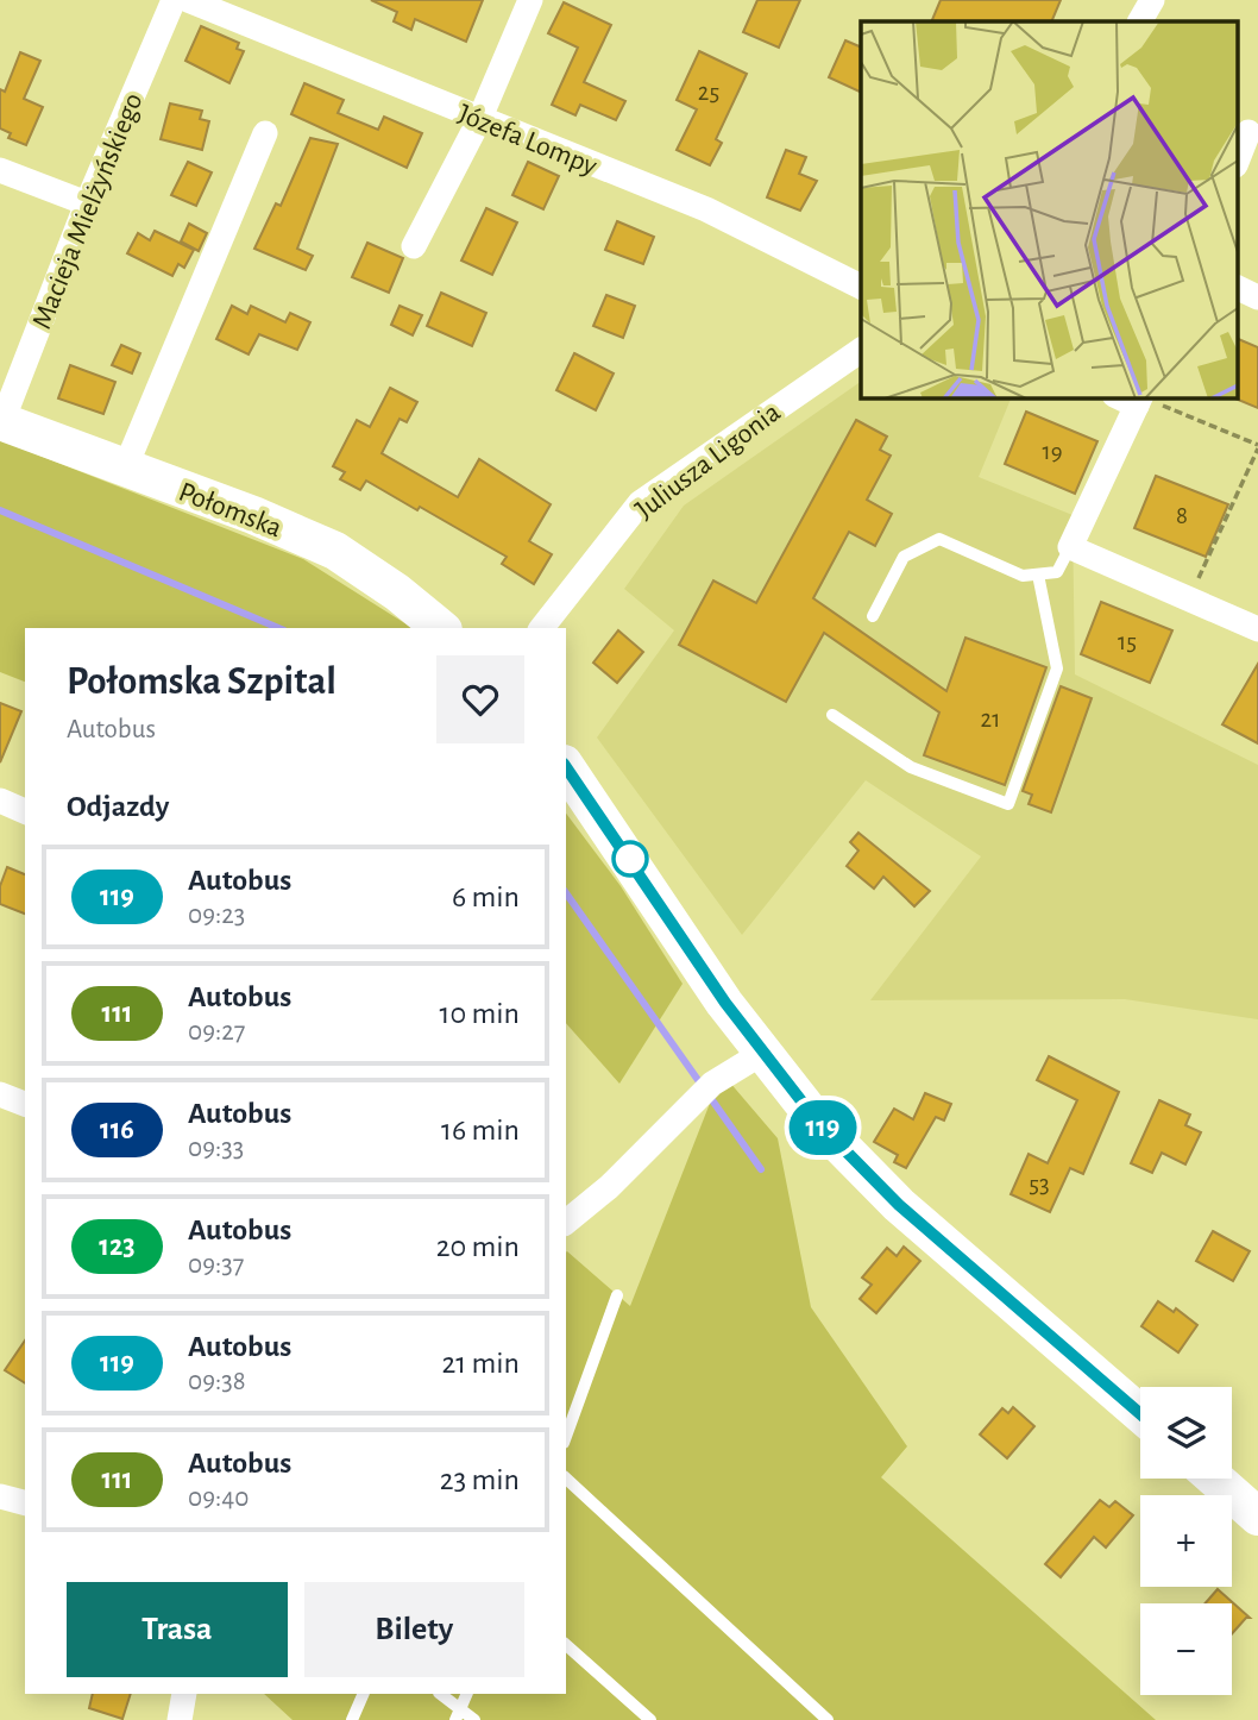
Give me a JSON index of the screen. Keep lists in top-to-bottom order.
{
  "streets": {
    "street": [
      "Józefa Lompy",
      "Macieja Mielżyńskiego",
      "Juliusza Ligonia",
      "Połomska"
    ]
  },
  "crossings": [
    ["Macieja Mielżyńskiego", "Połomska"]
  ],
  "lines": ["bus line 119"],
  "house_numbers": [
    "25",
    "19",
    "8",
    "15",
    "21",
    "53"
  ],
  "page": {
    "on_map": "119",
    "heading": [
      ["Połomska Szpital", "Autobus"],
      "Odjazdy"
    ],
    "list": [
      {
        "mark": "119",
        "name": "Autobus",
        "note": "09:23",
        "value": "6 min"
      },
      {
        "mark": "111",
        "name": "Autobus",
        "note": "09:27",
        "value": "10 min"
      },
      {
        "mark": "116",
        "name": "Autobus",
        "note": "09:33",
        "value": "16 min"
      },
      {
        "mark": "123",
        "name": "Autobus",
        "note": "09:37",
        "value": "20 min"
      },
      {
        "mark": "119",
        "name": "Autobus",
        "note": "09:38",
        "value": "21 min"
      },
      {
        "mark": "111",
        "name": "Autobus",
        "note": "09:40",
        "value": "23 min"
      }
    ],
    "map_buttons": ["+", "−"],
    "buttons": ["Trasa", "Bilety"]
  }
}
